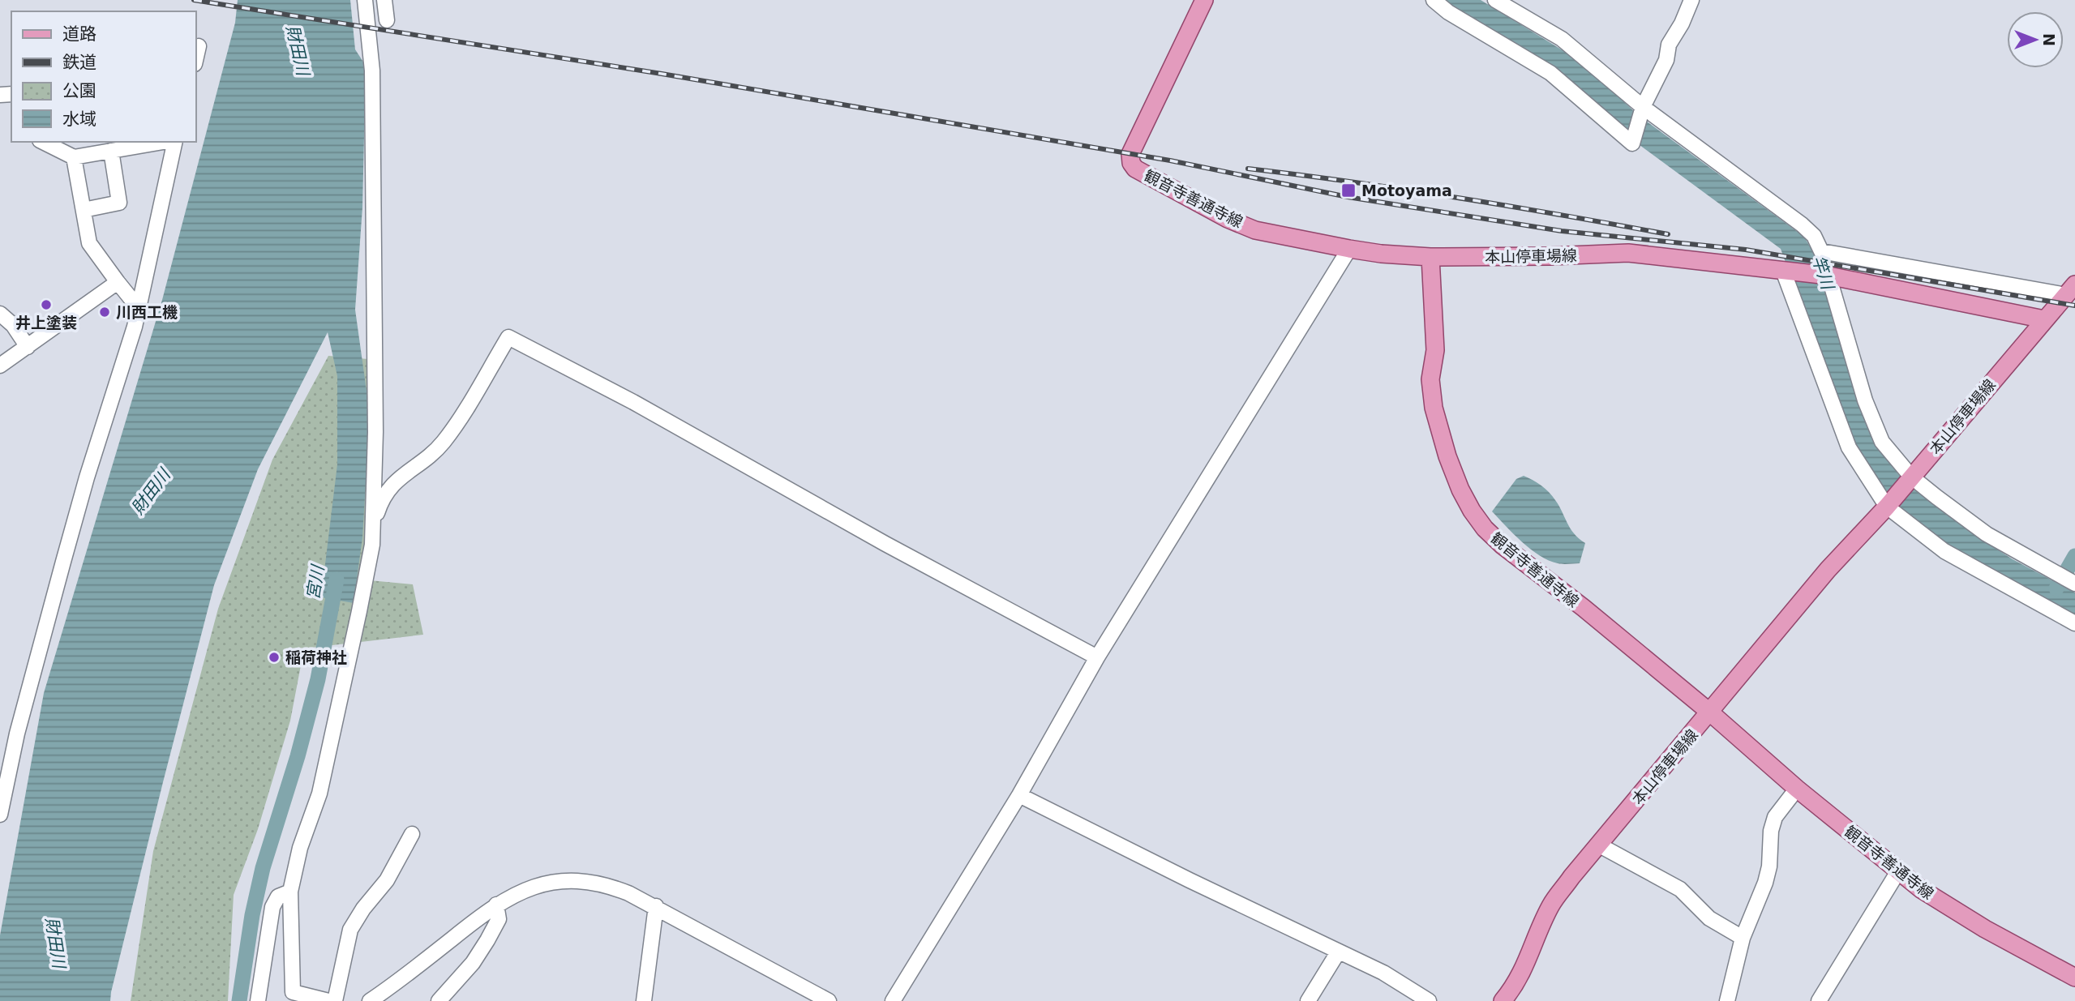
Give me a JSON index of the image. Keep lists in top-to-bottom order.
{
  "streets": {
    "main road": ["観音寺善通寺線", "本山停車場線"]
  },
  "crossings": [
    ["観音寺善通寺線", "本山停車場線"]
  ],
  "water": ["財田川", "竿川", "宮川"],
  "places": {
    "transit": ["Motoyama"],
    "other": ["井上塗装", "川西工機", "稲荷神社"]
  },
  "legend": [
    "道路",
    "鉄道",
    "公園",
    "水域"
  ],
  "north": "right"
}
